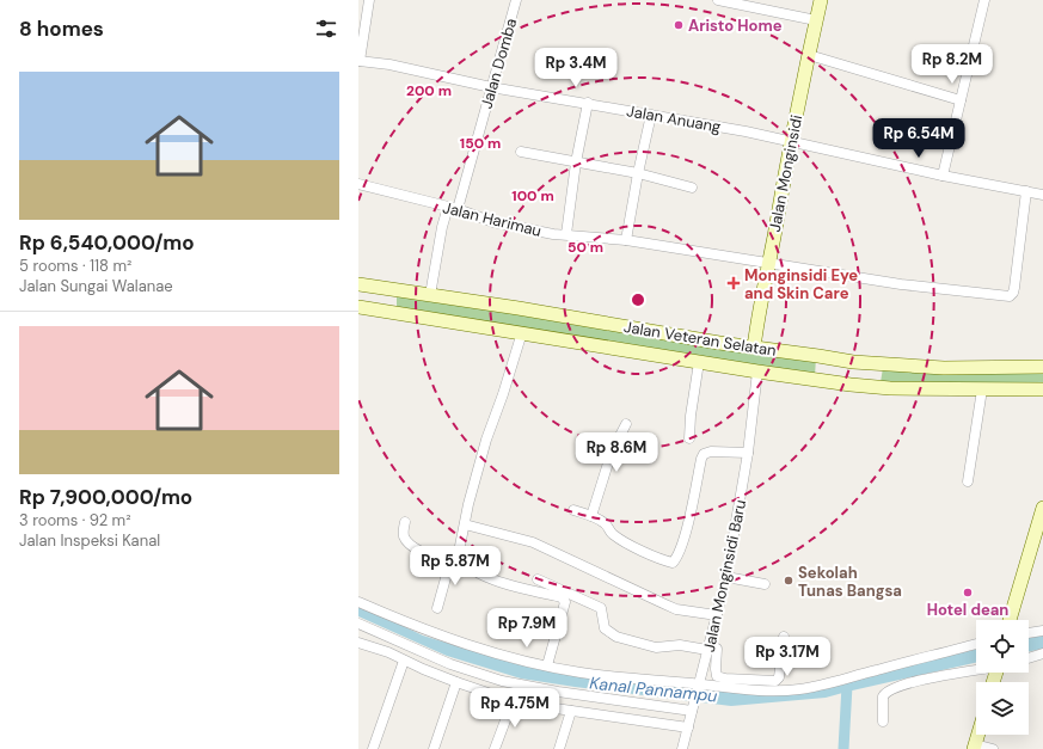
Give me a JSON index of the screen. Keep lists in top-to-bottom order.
{
  "streets": {
    "main road": ["Jalan Monginsidi", "Jalan Veteran Selatan"],
    "street": [
      "Jalan Domba",
      "Jalan Anuang",
      "Jalan Harimau",
      "Jalan Monginsidi Baru"
    ]
  },
  "crossings": [
    ["Jalan Domba", "Jalan Anuang"],
    ["Jalan Domba", "Jalan Harimau"],
    ["Jalan Domba", "Jalan Veteran Selatan"],
    ["Jalan Anuang", "Jalan Monginsidi"],
    ["Jalan Anuang", "Jalan Harimau"],
    ["Jalan Monginsidi", "Jalan Harimau"],
    ["Jalan Monginsidi", "Jalan Veteran Selatan"],
    ["Jalan Veteran Selatan", "Jalan Monginsidi Baru"]
  ],
  "water": ["Kanal Pannampu"],
  "places": {
    "other": ["Aristo Home", "Sekolah Tunas Bangsa", "Hotel dean"],
    "health": ["Monginsidi Eye and Skin Care"]
  },
  "page": {
    "heading": "8 homes",
    "price": [
      "Rp 8.2M",
      "Rp 3.4M",
      "Rp 6.54M",
      "Rp 8.6M",
      "Rp 5.87M",
      "Rp 7.9M",
      "Rp 3.17M",
      "Rp 4.75M"
    ],
    "list": [
      {
        "name": "Rp 6,540,000/mo",
        "note": "5 rooms · 118 m² · Jalan Sungai Walanae"
      },
      {
        "name": "Rp 7,900,000/mo",
        "note": "3 rooms · 92 m² · Jalan Inspeksi Kanal"
      }
    ]
  },
  "rings": [
    "200 m",
    "150 m",
    "100 m",
    "50 m"
  ]
}
